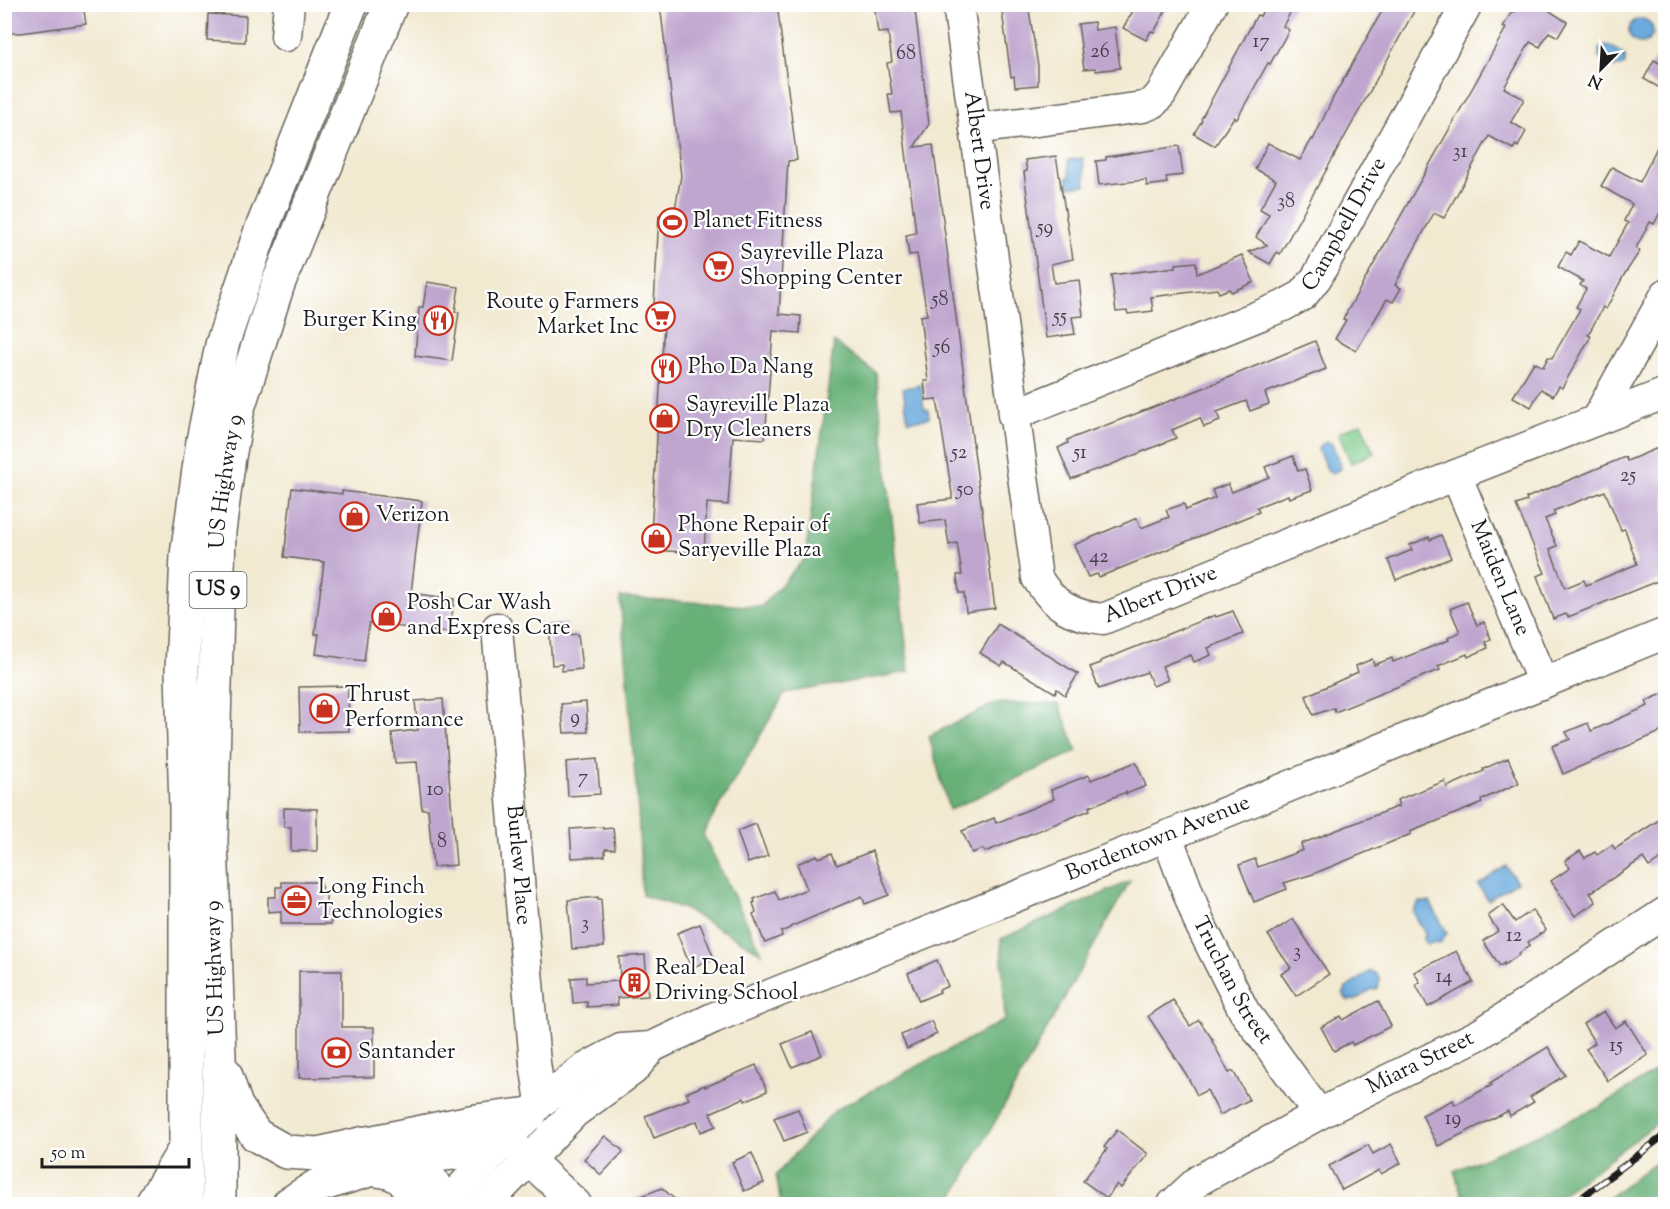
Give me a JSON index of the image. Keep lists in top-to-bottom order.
{
  "streets": {
    "highway": ["US Highway 9", "US 9"],
    "street": [
      "Albert Drive",
      "Campbell Drive",
      "Maiden Lane",
      "Bordentown Avenue",
      "Burlew Place",
      "Truchan Street",
      "Miara Street"
    ]
  },
  "crossings": [
    ["Albert Drive", "Campbell Drive"],
    ["Albert Drive", "Maiden Lane"],
    ["Maiden Lane", "Bordentown Avenue"],
    ["Bordentown Avenue", "Burlew Place"],
    ["Bordentown Avenue", "Truchan Street"],
    ["Truchan Street", "Miara Street"]
  ],
  "places": {
    "sports": ["Planet Fitness"],
    "supermarket": ["Sayreville Plaza Shopping Center", "Route 9 Farmers Market Inc"],
    "restaurant": ["Burger King", "Pho Da Nang"],
    "shop": [
      "Sayreville Plaza Dry Cleaners",
      "Verizon",
      "Phone Repair of Saryeville Plaza",
      "Posh Car Wash and Express Care",
      "Thrust Performance"
    ],
    "office": ["Long Finch Technologies"],
    "building": ["Real Deal Driving School"],
    "bank": ["Santander"]
  },
  "house_numbers": [
    "17",
    "26",
    "68",
    "31",
    "38",
    "59",
    "58",
    "55",
    "56",
    "52",
    "51",
    "25",
    "50",
    "42",
    "9",
    "7",
    "10",
    "8",
    "3",
    "12",
    "3",
    "14",
    "15",
    "19"
  ],
  "scale_bar": "50 m",
  "north": "bottom left"
}
